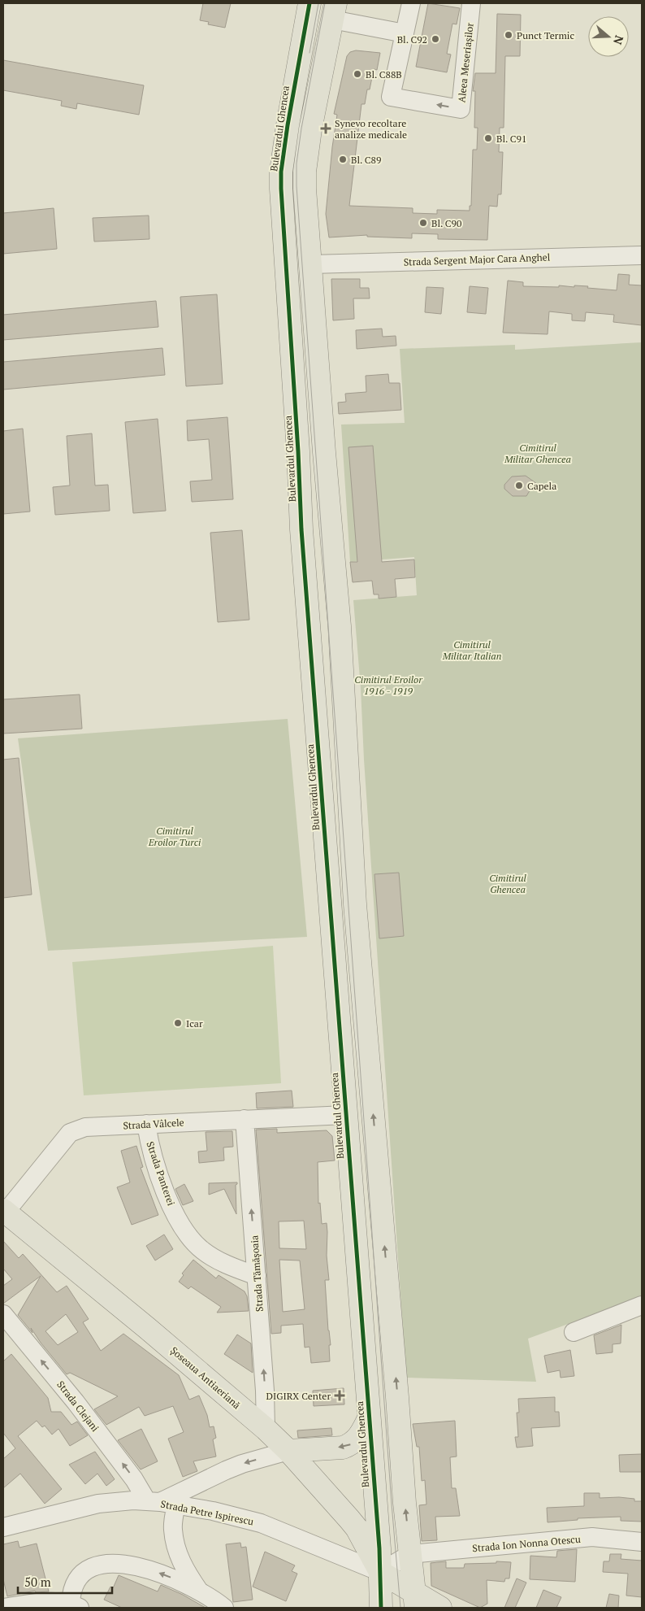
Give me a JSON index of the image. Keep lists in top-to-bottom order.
{
  "streets": {
    "main road": ["Bulevardul Ghencea", "Șoseaua Antiaeriană"],
    "street": [
      "Aleea Meseriașilor",
      "Strada Sergent Major Cara Anghel",
      "Strada Vâlcele",
      "Strada Panterei",
      "Strada Tămășoaia",
      "Strada Clejani",
      "Strada Petre Ispirescu",
      "Strada Ion Nonna Otescu"
    ]
  },
  "crossings": [
    ["Bulevardul Ghencea", "Strada Vâlcele"],
    ["Bulevardul Ghencea", "Șoseaua Antiaeriană"],
    ["Bulevardul Ghencea", "Strada Petre Ispirescu"],
    ["Strada Vâlcele", "Strada Panterei"],
    ["Strada Vâlcele", "Strada Tămășoaia"],
    ["Strada Vâlcele", "Șoseaua Antiaeriană"],
    ["Strada Panterei", "Strada Tămășoaia"],
    ["Strada Tămășoaia", "Șoseaua Antiaeriană"],
    ["Șoseaua Antiaeriană", "Strada Petre Ispirescu"],
    ["Strada Clejani", "Strada Petre Ispirescu"]
  ],
  "one_way": ["Strada Tămășoaia", "Strada Clejani"],
  "parks": [
    "Cimitirul Militar Ghencea",
    "Cimitirul Militar Italian",
    "Cimitirul Eroilor 1916 - 1919",
    "Cimitirul Eroilor Turci",
    "Cimitirul Ghencea"
  ],
  "places": {
    "other": [
      "Punct Termic",
      "Bl. C92",
      "Bl. C88B",
      "Bl. C91",
      "Bl. C89",
      "Bl. C90",
      "Capela",
      "Icar"
    ],
    "health": ["Synevo recoltare analize medicale", "DIGIRX Center"]
  },
  "scale_bar": "50 m",
  "north": "right"
}
